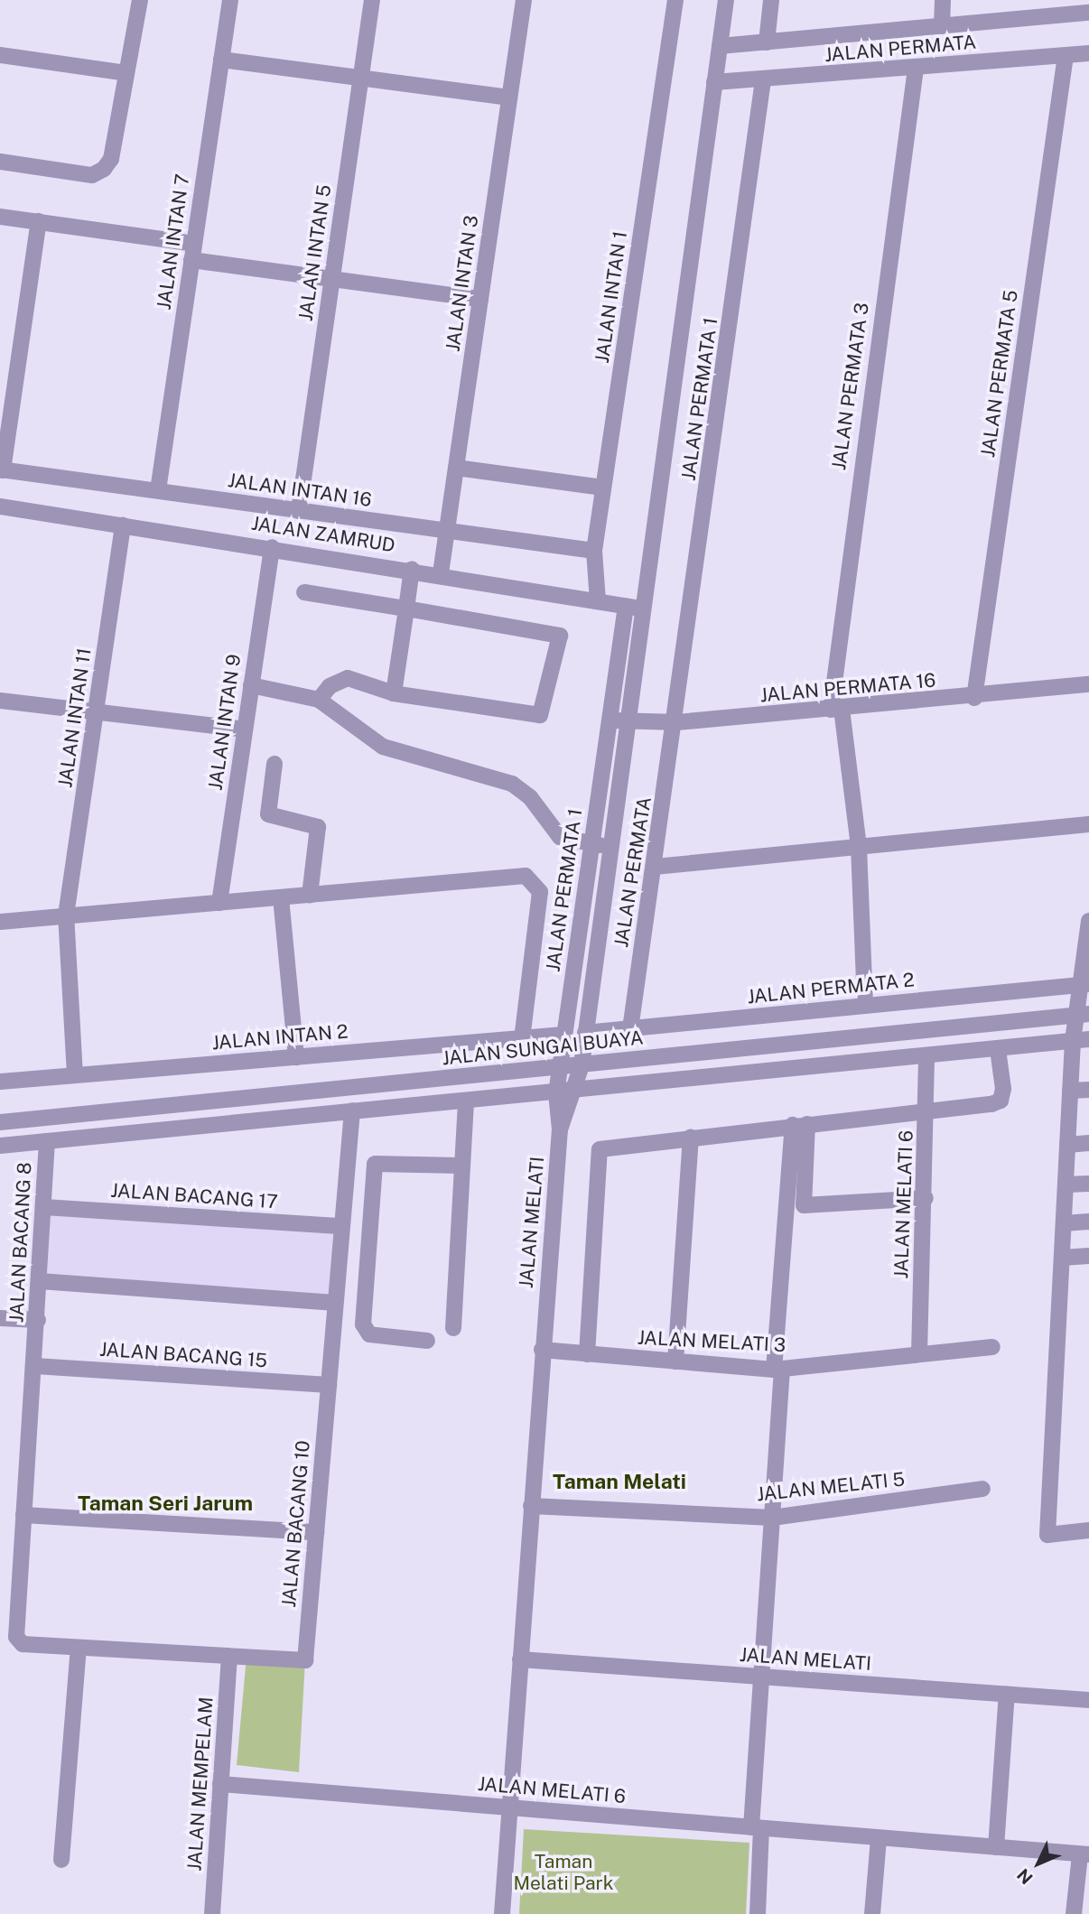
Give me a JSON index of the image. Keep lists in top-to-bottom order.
{
  "streets": {
    "street": [
      "JALAN PERMATA",
      "JALAN INTAN 7",
      "JALAN INTAN 5",
      "JALAN INTAN 3",
      "JALAN INTAN 1",
      "JALAN PERMATA 5",
      "JALAN PERMATA 3",
      "JALAN PERMATA 1",
      "JALAN INTAN 16",
      "JALAN ZAMRUD",
      "JALAN PERMATA 16",
      "JALAN INTAN 11",
      "JALAN INTAN 9",
      "JALAN PERMATA 2",
      "JALAN INTAN 2",
      "JALAN SUNGAI BUAYA",
      "JALAN BACANG 17",
      "JALAN MELATI 6",
      "JALAN MELATI",
      "JALAN BACANG 8",
      "JALAN MELATI 3",
      "JALAN BACANG 15",
      "JALAN MELATI 5",
      "JALAN BACANG 10",
      "JALAN MEMPELAM"
    ]
  },
  "crossings": [
    ["JALAN PERMATA", "JALAN PERMATA 5"],
    ["JALAN PERMATA", "JALAN PERMATA 3"],
    ["JALAN PERMATA", "JALAN PERMATA 1"],
    ["JALAN PERMATA", "JALAN PERMATA 16"],
    ["JALAN PERMATA", "JALAN PERMATA 2"],
    ["JALAN INTAN 7", "JALAN INTAN 16"],
    ["JALAN INTAN 5", "JALAN INTAN 16"],
    ["JALAN INTAN 3", "JALAN INTAN 16"],
    ["JALAN INTAN 3", "JALAN ZAMRUD"],
    ["JALAN INTAN 1", "JALAN INTAN 16"],
    ["JALAN INTAN 1", "JALAN ZAMRUD"],
    ["JALAN PERMATA 5", "JALAN PERMATA 16"],
    ["JALAN PERMATA 3", "JALAN PERMATA 16"],
    ["JALAN PERMATA 3", "JALAN PERMATA 2"],
    ["JALAN PERMATA 1", "JALAN ZAMRUD"],
    ["JALAN PERMATA 1", "JALAN PERMATA 16"],
    ["JALAN PERMATA 1", "JALAN PERMATA 2"],
    ["JALAN PERMATA 1", "JALAN INTAN 2"],
    ["JALAN PERMATA 1", "JALAN SUNGAI BUAYA"],
    ["JALAN PERMATA 1", "JALAN MELATI"],
    ["JALAN ZAMRUD", "JALAN INTAN 11"],
    ["JALAN ZAMRUD", "JALAN INTAN 9"],
    ["JALAN INTAN 11", "JALAN INTAN 2"],
    ["JALAN SUNGAI BUAYA", "JALAN MELATI"],
    ["JALAN BACANG 17", "JALAN BACANG 8"],
    ["JALAN BACANG 17", "JALAN BACANG 10"],
    ["JALAN MELATI 6", "JALAN MELATI"],
    ["JALAN MELATI 6", "JALAN MELATI 3"],
    ["JALAN MELATI 6", "JALAN MEMPELAM"],
    ["JALAN MELATI", "JALAN MELATI 3"],
    ["JALAN MELATI", "JALAN MELATI 5"],
    ["JALAN BACANG 8", "JALAN BACANG 15"],
    ["JALAN BACANG 8", "JALAN BACANG 10"],
    ["JALAN BACANG 15", "JALAN BACANG 10"],
    ["JALAN BACANG 10", "JALAN MEMPELAM"]
  ],
  "districts": ["Taman Melati", "Taman Seri Jarum"],
  "parks": ["Taman Melati Park"],
  "north": "bottom left"
}
